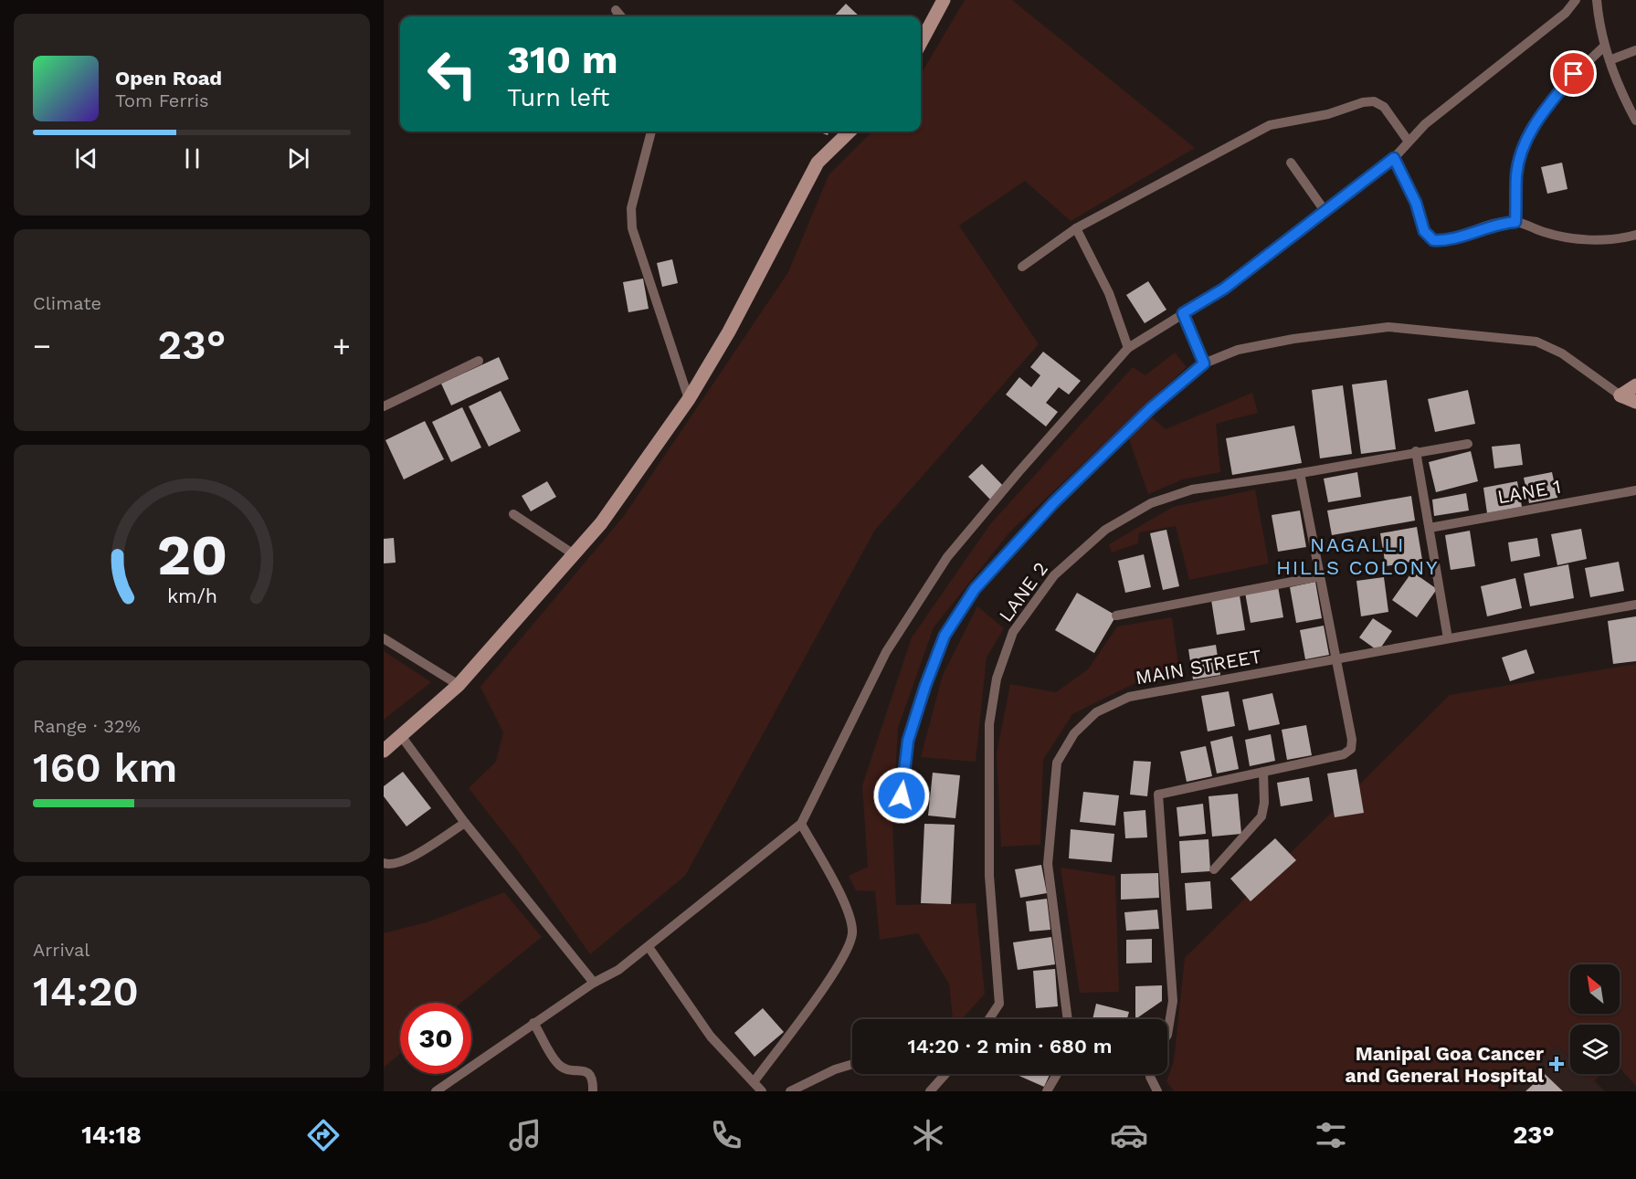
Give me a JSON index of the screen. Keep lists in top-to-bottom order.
{
  "streets": {
    "street": ["LANE 1", "LANE 2", "MAIN STREET"]
  },
  "districts": ["NAGALLI HILLS COLONY"],
  "places": {
    "health": ["Manipal Goa Cancer and General Hospital"]
  },
  "north": "top left",
  "page": {
    "turn": ["310 m", "Turn left"],
    "song": ["Open Road", "Tom Ferris"],
    "tile": [
      "Climate",
      ["Range · 32%", "160 km"],
      ["Arrival", "14:20"]
    ],
    "heat": ["−", "23°", "+"],
    "limit": "30",
    "trip": "14:20 · 2 min · 680 m",
    "tabs": ["14:18", "23°"],
    "gauge": ["20", "km/h"]
  }
}
